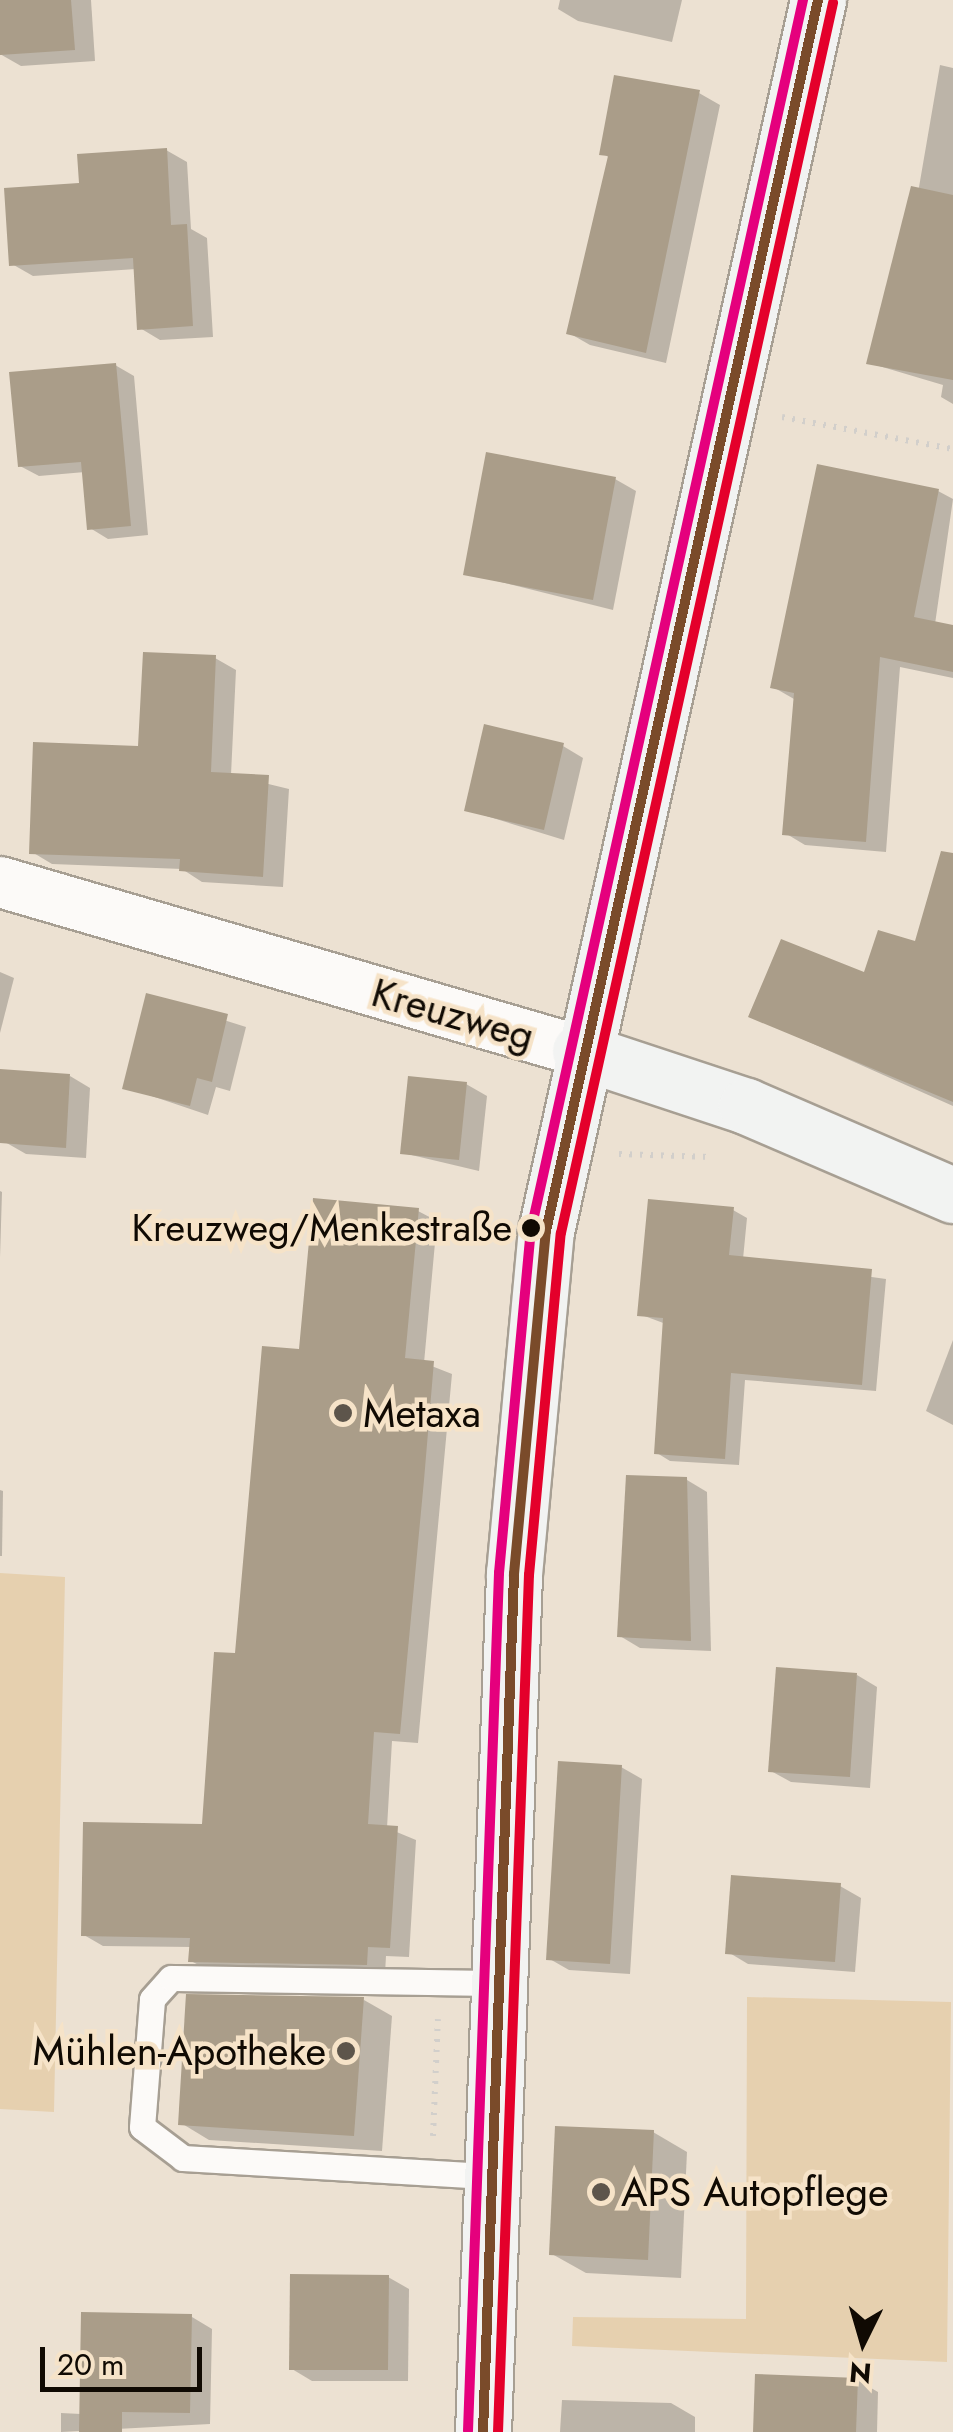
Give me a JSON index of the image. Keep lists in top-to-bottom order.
{
  "streets": {
    "street": ["Kreuzweg"]
  },
  "places": [
    "Kreuzweg/Menkestraße",
    "Metaxa",
    "Mühlen-Apotheke",
    "APS Autopflege"
  ],
  "scale_bar": "20 m",
  "north": "bottom"
}
